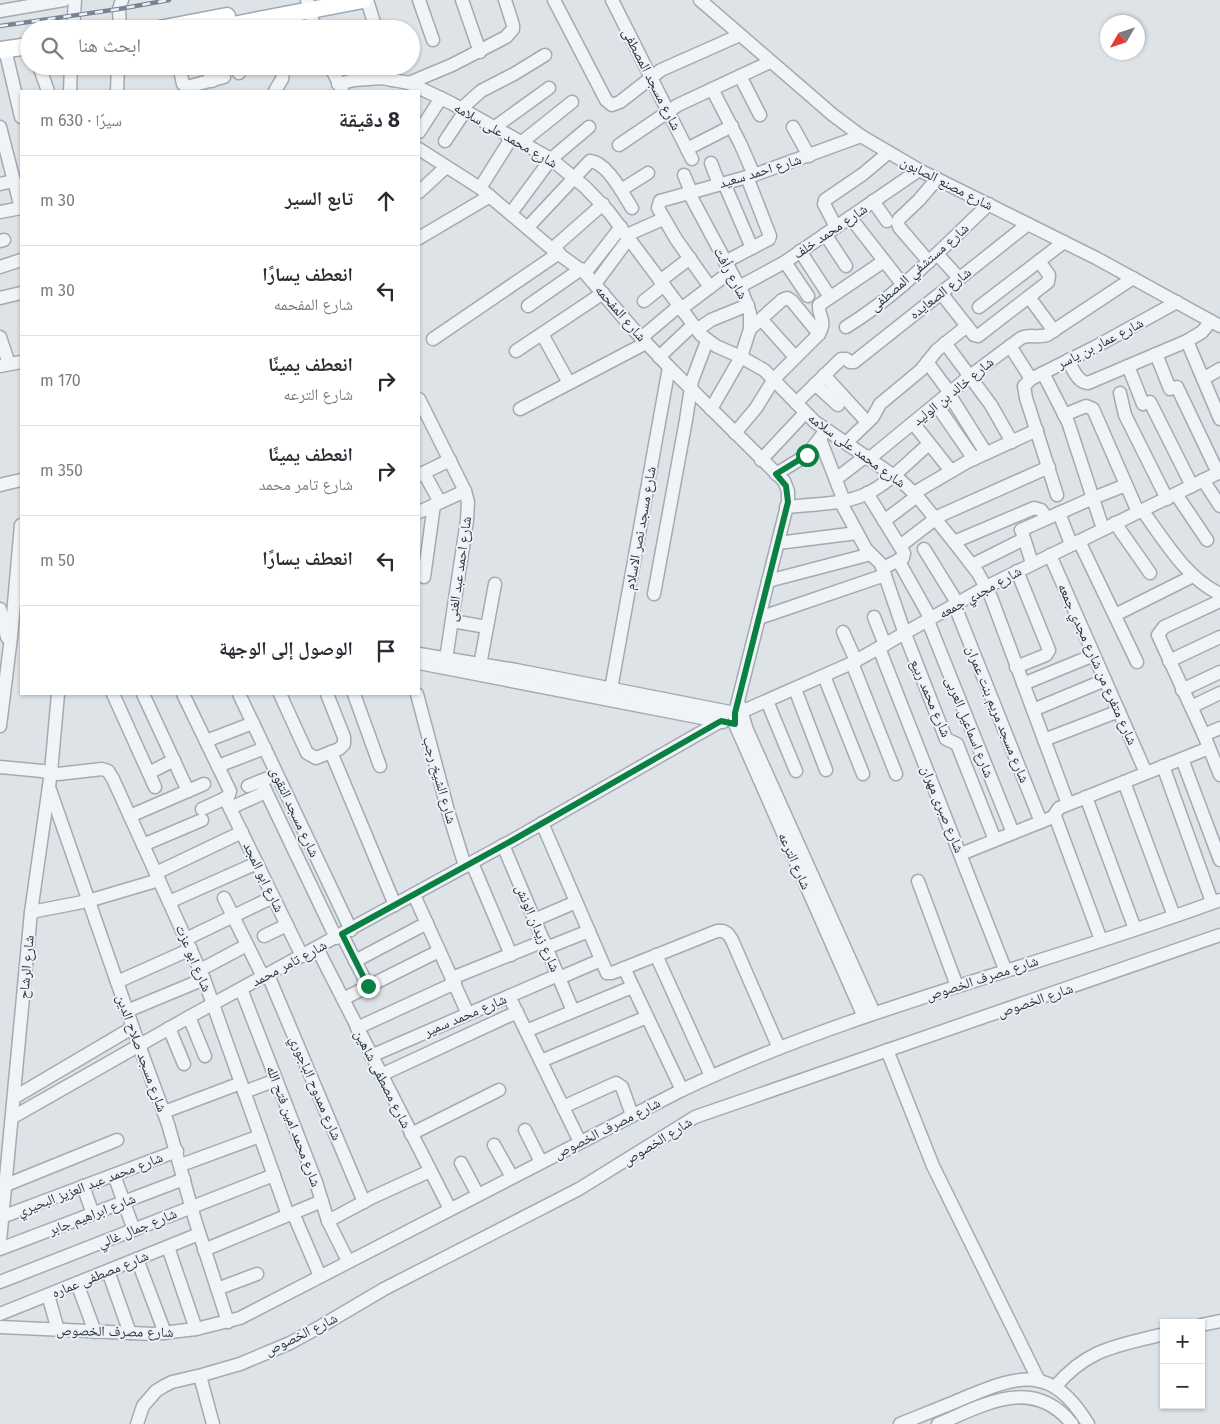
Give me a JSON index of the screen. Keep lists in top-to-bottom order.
{
  "streets": {
    "street": [
      "شارع مسجد المصطفى",
      "شارع محمد على سلامه",
      "شارع احمد سعيد",
      "شارع مصنع الصابون",
      "شارع محمد خلف",
      "شارع مستشفي المصطفى",
      "شارع رأفت",
      "شارع الصعايده",
      "شارع المفحمه",
      "شارع عمار بن ياسر",
      "شارع خالد بن الوليد",
      "شارع مسجد نصر الاسلام",
      "شارع احمد عبد الغنى",
      "شارع مجدي جمعه",
      "شارع متفرع من شارع مجدي جمعه",
      "شارع محمد ربيع",
      "شارع مسجد مريم بنت عمران",
      "شارع اسماعيل العربى",
      "شارع الشيخ رجب",
      "شارع صبرى مهران",
      "شارع مسجد التقوى",
      "شارع الترعه",
      "شارع ابو المجد",
      "شارع زيدان الونش",
      "شارع ابو عزت",
      "شارع تامر محمد",
      "شارع الرشاح",
      "شارع مصرف الخصوص",
      "شارع الخصوص",
      "شارع محمد سمير",
      "شارع مسجد صلاح الدين",
      "شارع مصطفى شاهين",
      "شارع ممدوح الباجوري",
      "شارع محمد امين فتح الله",
      "شارع محمد عبد العزيز البحيري",
      "شارع ابراهيم جابر",
      "شارع جمال غالي",
      "شارع مصطفى عماره"
    ]
  },
  "crossings": [
    ["شارع محمد على سلامه", "شارع رأفت"],
    ["شارع محمد على سلامه", "شارع خالد بن الوليد"],
    ["شارع محمد على سلامه", "شارع مجدي جمعه"],
    ["شارع احمد سعيد", "شارع مصنع الصابون"],
    ["شارع احمد سعيد", "شارع رأفت"],
    ["شارع مصنع الصابون", "شارع محمد خلف"],
    ["شارع مصنع الصابون", "شارع مستشفي المصطفى"],
    ["شارع مصنع الصابون", "شارع الصعايده"],
    ["شارع مصنع الصابون", "شارع عمار بن ياسر"],
    ["شارع مصنع الصابون", "شارع خالد بن الوليد"],
    ["شارع محمد خلف", "شارع رأفت"],
    ["شارع رأفت", "شارع المفحمه"],
    ["شارع المفحمه", "شارع مسجد نصر الاسلام"],
    ["شارع مجدي جمعه", "شارع متفرع من شارع مجدي جمعه"],
    ["شارع مجدي جمعه", "شارع محمد ربيع"],
    ["شارع مجدي جمعه", "شارع مسجد مريم بنت عمران"],
    ["شارع مجدي جمعه", "شارع اسماعيل العربى"],
    ["شارع مجدي جمعه", "شارع صبرى مهران"],
    ["شارع مجدي جمعه", "شارع الترعه"],
    ["شارع الشيخ رجب", "شارع تامر محمد"],
    ["شارع صبرى مهران", "شارع مصرف الخصوص"],
    ["شارع مسجد التقوى", "شارع تامر محمد"],
    ["شارع الترعه", "شارع مصرف الخصوص"],
    ["شارع ابو المجد", "شارع تامر محمد"],
    ["شارع زيدان الونش", "شارع تامر محمد"],
    ["شارع زيدان الونش", "شارع محمد سمير"],
    ["شارع ابو عزت", "شارع تامر محمد"],
    ["شارع ابو عزت", "شارع الرشاح"],
    ["شارع ابو عزت", "شارع مصرف الخصوص"],
    ["شارع ابو عزت", "شارع جمال غالي"],
    ["شارع تامر محمد", "شارع الرشاح"],
    ["شارع تامر محمد", "شارع مسجد صلاح الدين"],
    ["شارع تامر محمد", "شارع مصطفى شاهين"],
    ["شارع تامر محمد", "شارع ممدوح الباجوري"],
    ["شارع تامر محمد", "شارع محمد امين فتح الله"],
    ["شارع الرشاح", "شارع مسجد صلاح الدين"],
    ["شارع الرشاح", "شارع محمد عبد العزيز البحيري"],
    ["شارع مصرف الخصوص", "شارع مسجد صلاح الدين"],
    ["شارع مصرف الخصوص", "شارع مصطفى شاهين"],
    ["شارع مصرف الخصوص", "شارع محمد امين فتح الله"],
    ["شارع محمد سمير", "شارع مصطفى شاهين"],
    ["شارع مسجد صلاح الدين", "شارع محمد عبد العزيز البحيري"],
    ["شارع مسجد صلاح الدين", "شارع ابراهيم جابر"],
    ["شارع مسجد صلاح الدين", "شارع جمال غالي"],
    ["شارع مسجد صلاح الدين", "شارع مصطفى عماره"]
  ],
  "north": "bottom left",
  "page": {
    "search": "ابحث هنا",
    "heading": ["8 دقيقة", "سيرًا · 630 m"],
    "list": [
      ["تابع السير", "30 m"],
      ["انعطف يسارًا", "شارع المفحمه", "30 m"],
      ["انعطف يمينًا", "شارع الترعه", "170 m"],
      ["انعطف يمينًا", "شارع تامر محمد", "350 m"],
      ["انعطف يسارًا", "50 m"],
      "الوصول إلى الوجهة"
    ],
    "map_buttons": ["+", "−"]
  }
}
